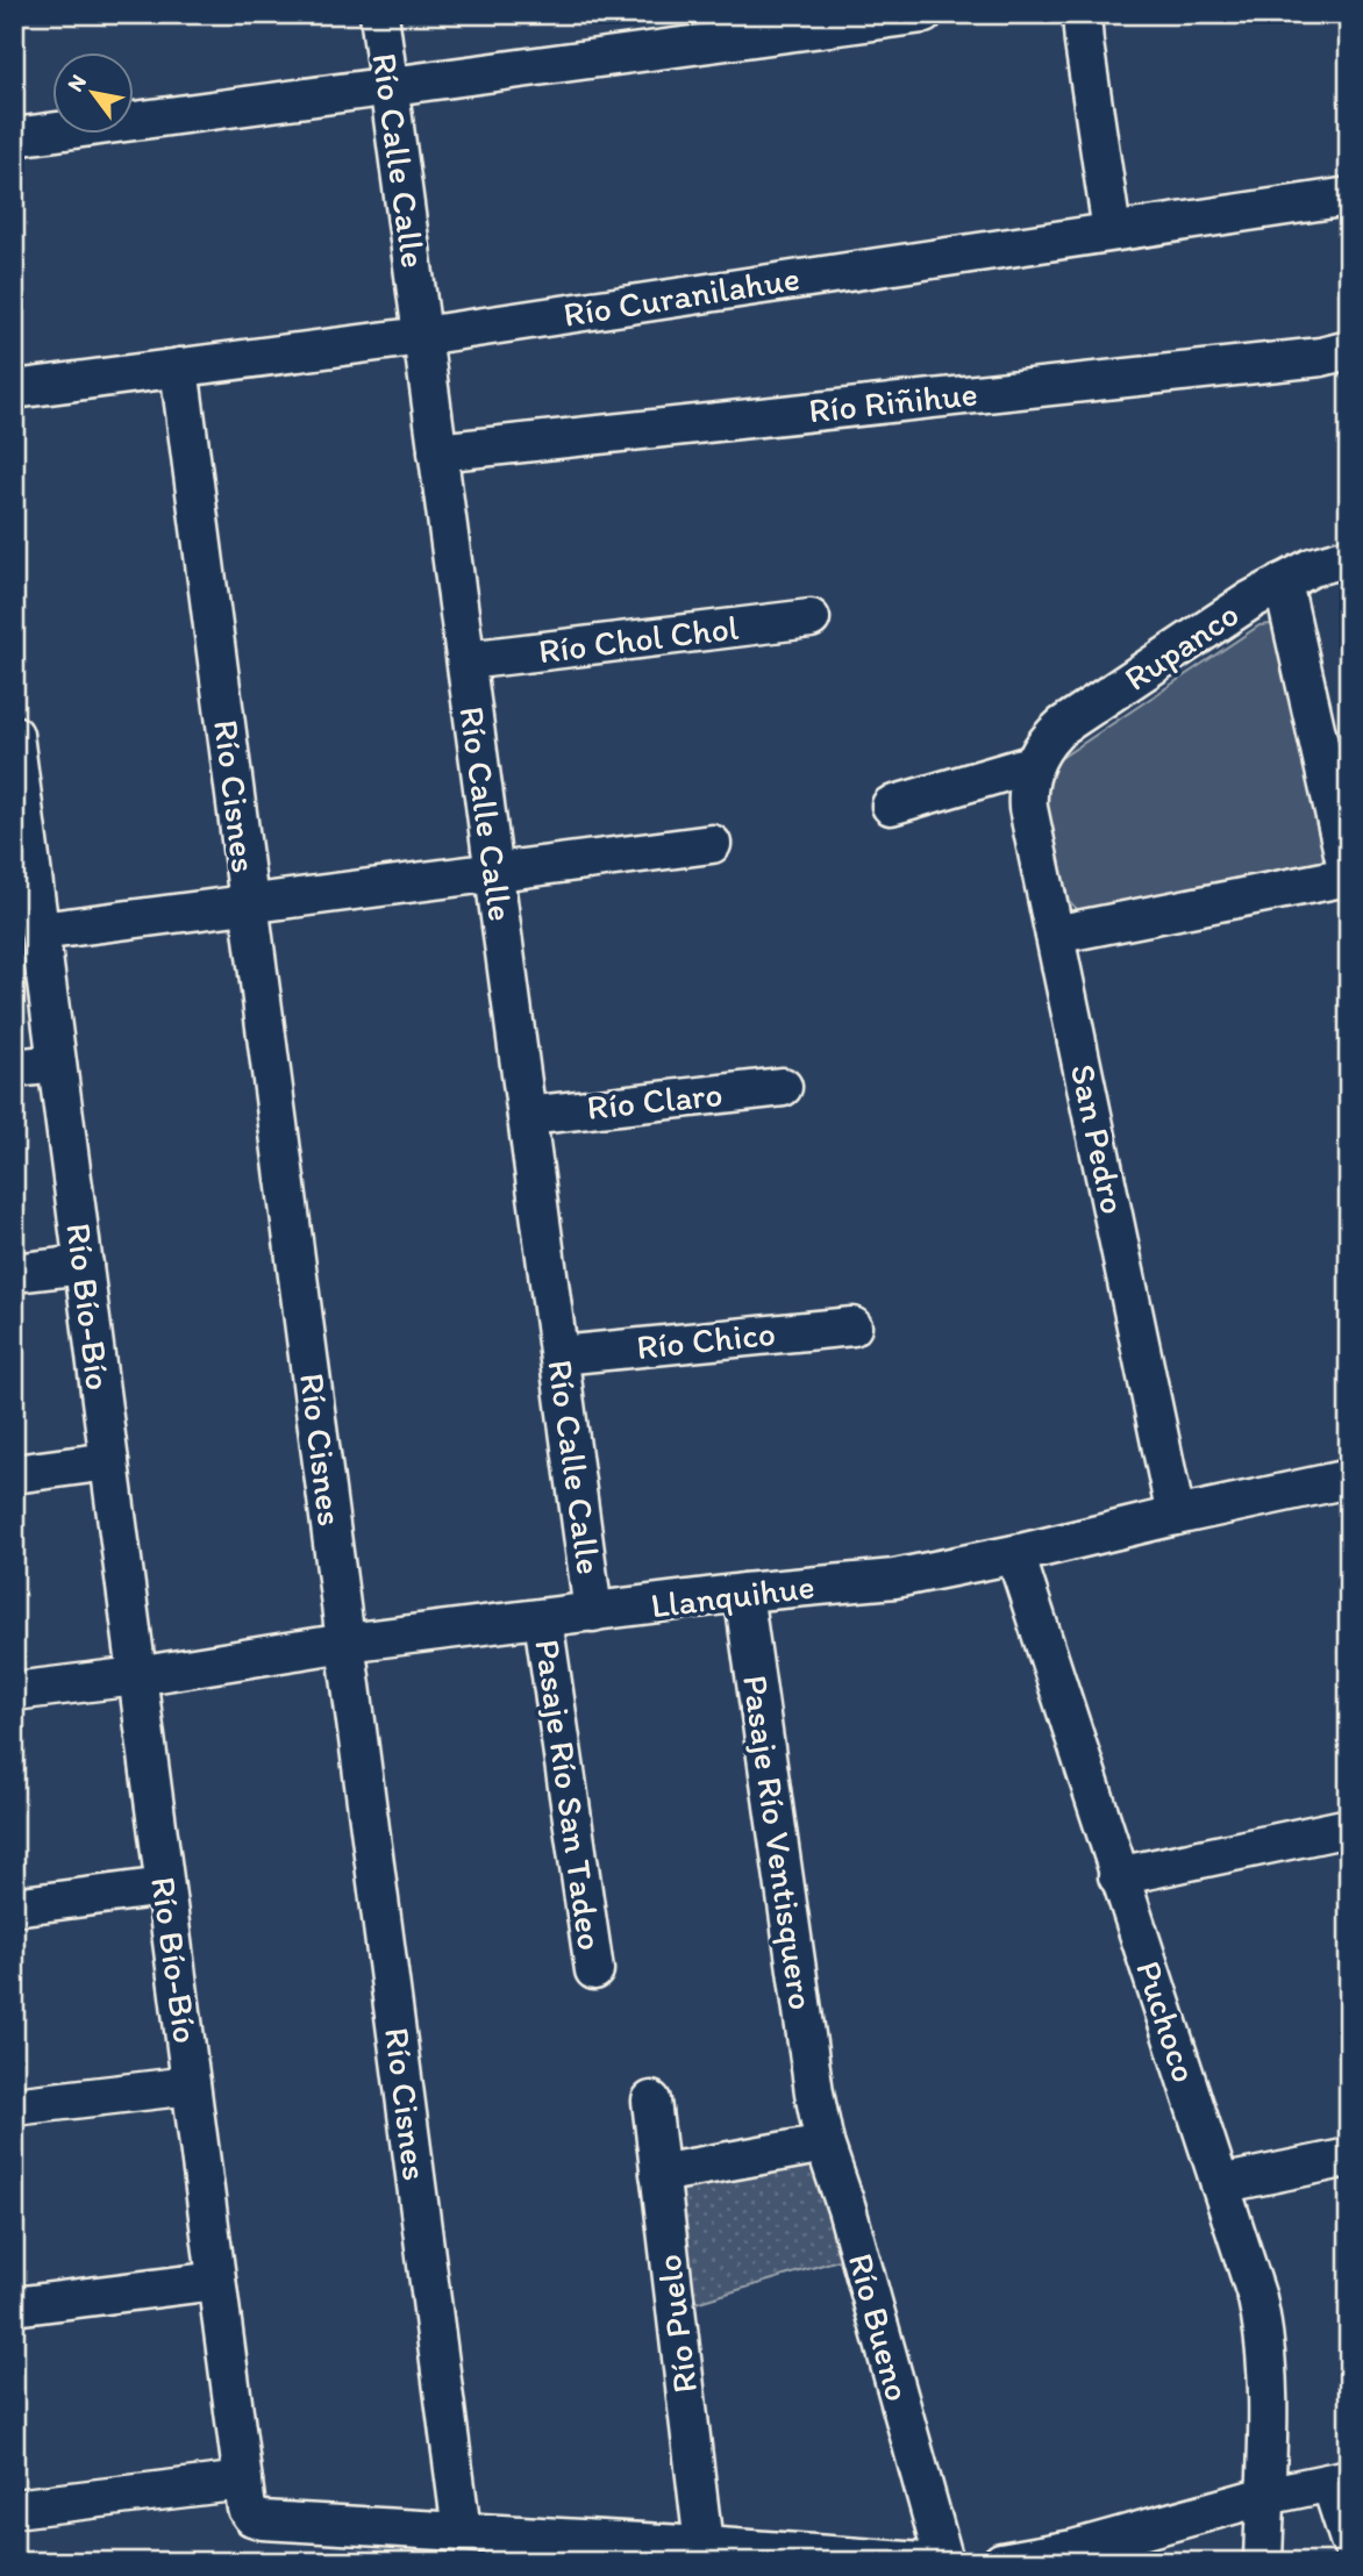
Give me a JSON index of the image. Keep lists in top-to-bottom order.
{
  "streets": {
    "street": [
      "Río Calle Calle",
      "Río Curanilahue",
      "Río Riñihue",
      "Río Chol Chol",
      "Rupanco",
      "Río Cisnes",
      "Río Claro",
      "San Pedro",
      "Río Bío-Bío",
      "Río Chico",
      "Llanquihue",
      "Pasaje Río San Tadeo",
      "Pasaje Río Ventisquero",
      "Puchoco",
      "Río Puelo",
      "Río Bueno"
    ]
  },
  "crossings": [
    ["Río Calle Calle", "Río Curanilahue"],
    ["Río Calle Calle", "Río Riñihue"],
    ["Río Calle Calle", "Río Chol Chol"],
    ["Río Calle Calle", "Río Claro"],
    ["Río Calle Calle", "Río Chico"],
    ["Río Calle Calle", "Llanquihue"],
    ["Río Curanilahue", "Río Cisnes"],
    ["Rupanco", "San Pedro"],
    ["Río Cisnes", "Río Bío-Bío"],
    ["Río Cisnes", "Llanquihue"],
    ["San Pedro", "Llanquihue"],
    ["Río Bío-Bío", "Llanquihue"],
    ["Río Bío-Bío", "Río Puelo"],
    ["Llanquihue", "Pasaje Río San Tadeo"],
    ["Llanquihue", "Pasaje Río Ventisquero"],
    ["Llanquihue", "Puchoco"],
    ["Pasaje Río Ventisquero", "Río Bueno"]
  ],
  "north": "top left"
}
